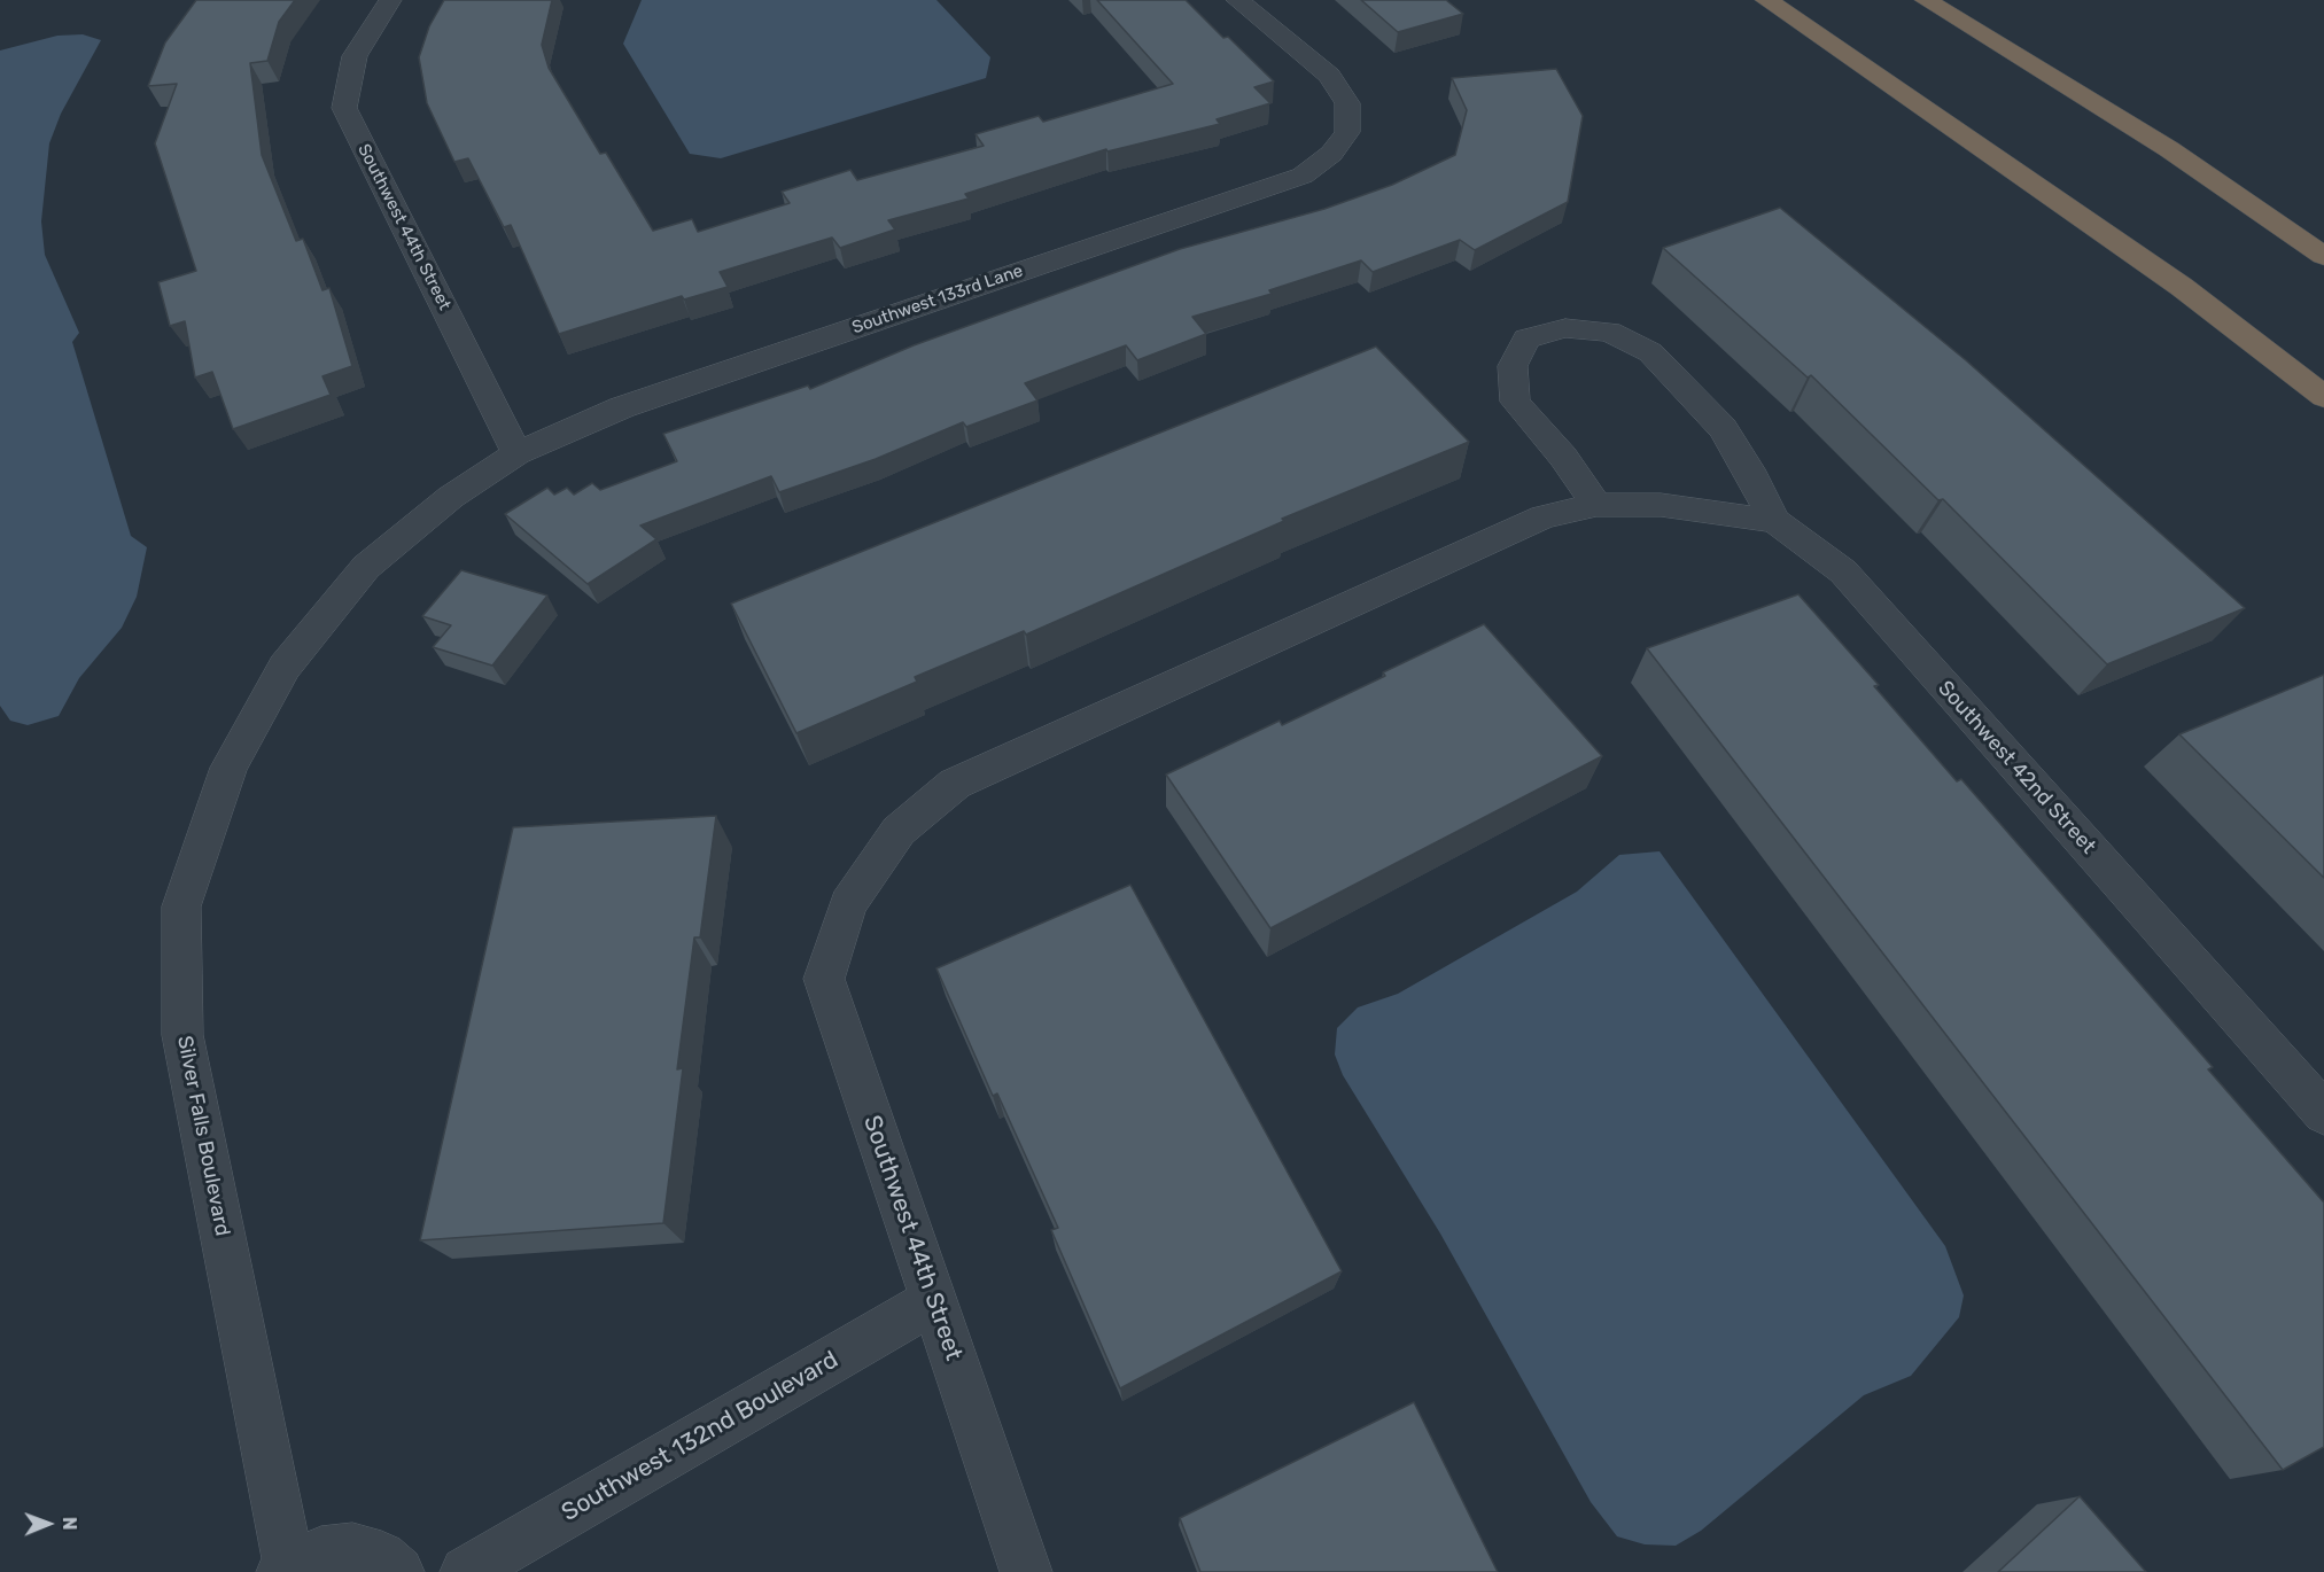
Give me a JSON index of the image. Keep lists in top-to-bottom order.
{
  "streets": {
    "street": [
      "Southwest 44th Street",
      "Southwest 133rd Lane",
      "Southwest 42nd Street",
      "Silver Falls Boulevard",
      "Southwest 132nd Boulevard"
    ]
  },
  "crossings": [
    ["Southwest 44th Street", "Southwest 133rd Lane"],
    ["Southwest 44th Street", "Southwest 42nd Street"],
    ["Southwest 44th Street", "Silver Falls Boulevard"],
    ["Southwest 44th Street", "Southwest 132nd Boulevard"],
    ["Southwest 133rd Lane", "Silver Falls Boulevard"]
  ],
  "north": "right"
}
